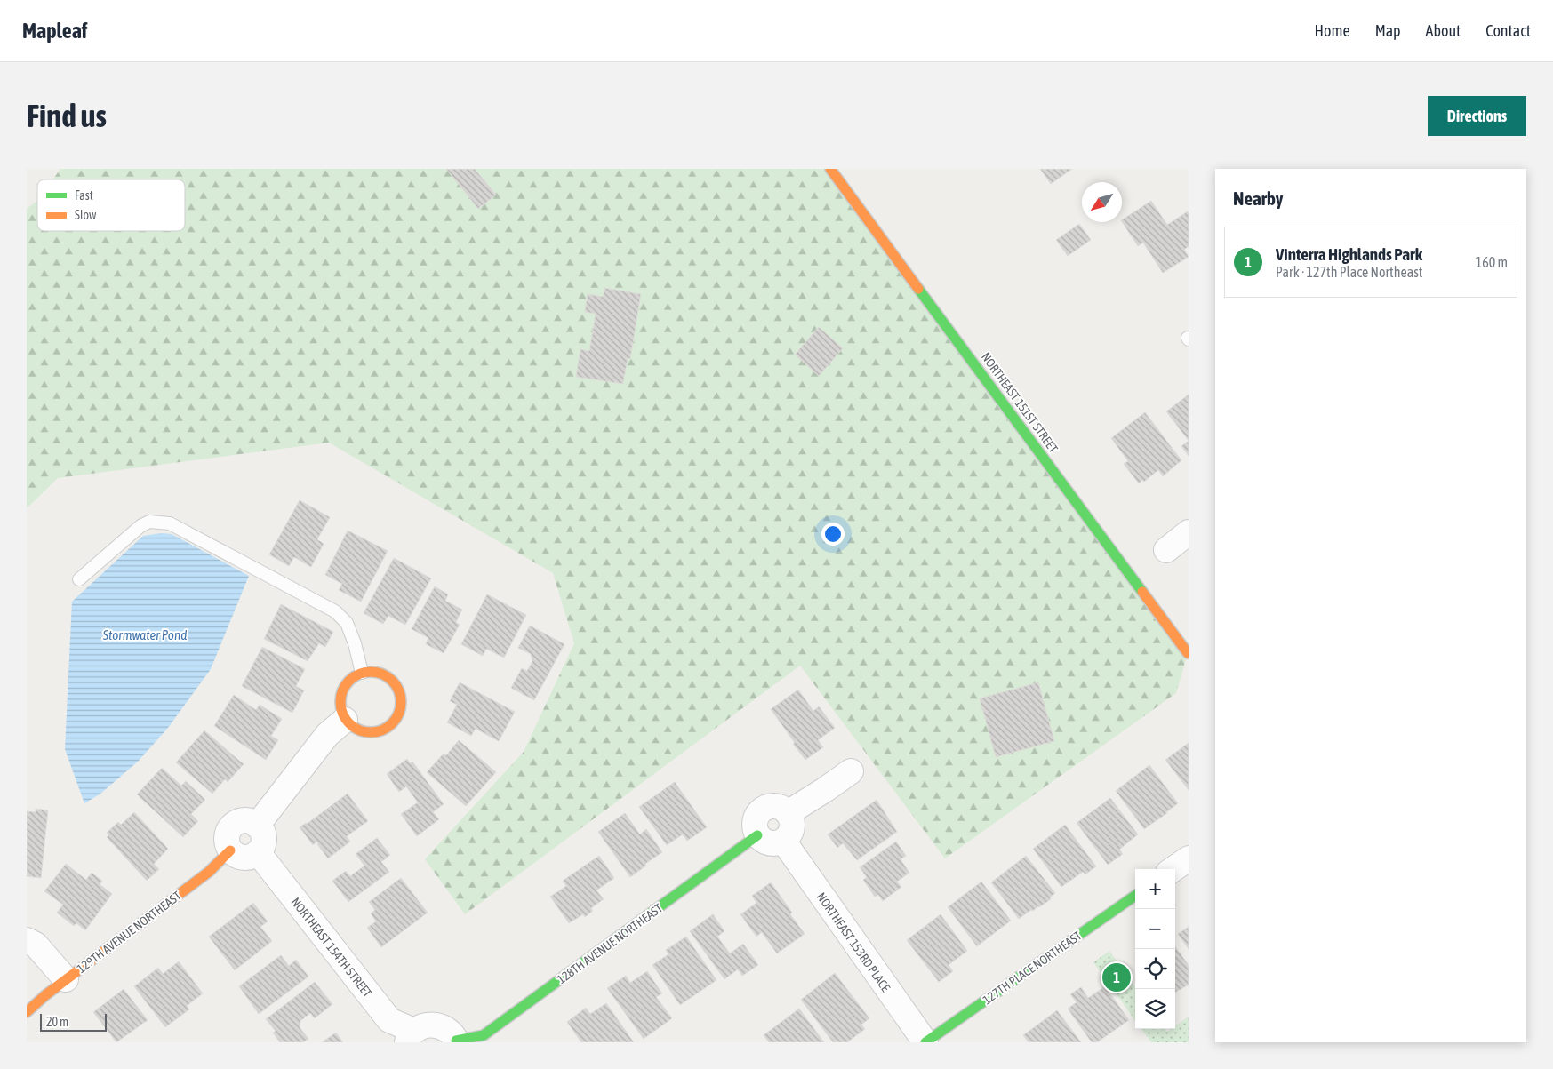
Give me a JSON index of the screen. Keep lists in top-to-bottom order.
{
  "streets": {
    "street": [
      "NORTHEAST 151ST STREET",
      "129TH AVENUE NORTHEAST",
      "NORTHEAST 153RD PLACE",
      "128TH AVENUE NORTHEAST",
      "NORTHEAST 154TH STREET",
      "127TH PLACE NORTHEAST"
    ]
  },
  "crossings": [
    ["129TH AVENUE NORTHEAST", "NORTHEAST 154TH STREET"],
    ["NORTHEAST 153RD PLACE", "128TH AVENUE NORTHEAST"],
    ["NORTHEAST 153RD PLACE", "127TH PLACE NORTHEAST"]
  ],
  "water": ["Stormwater Pond"],
  "legend": ["Fast", "Slow"],
  "scale_bar": "20 m",
  "north": "bottom left",
  "page": {
    "header": "Mapleaf",
    "nav": [
      "Home",
      "Map",
      "About",
      "Contact"
    ],
    "buttons": "Directions",
    "title": "Find us",
    "heading": "Nearby",
    "list": [
      {
        "mark": "1",
        "name": "Vinterra Highlands Park",
        "note": "Park · 127th Place Northeast",
        "value": "160 m"
      }
    ],
    "map_buttons": ["+", "−"],
    "pins": "1",
    "scale": "20 m"
  }
}
